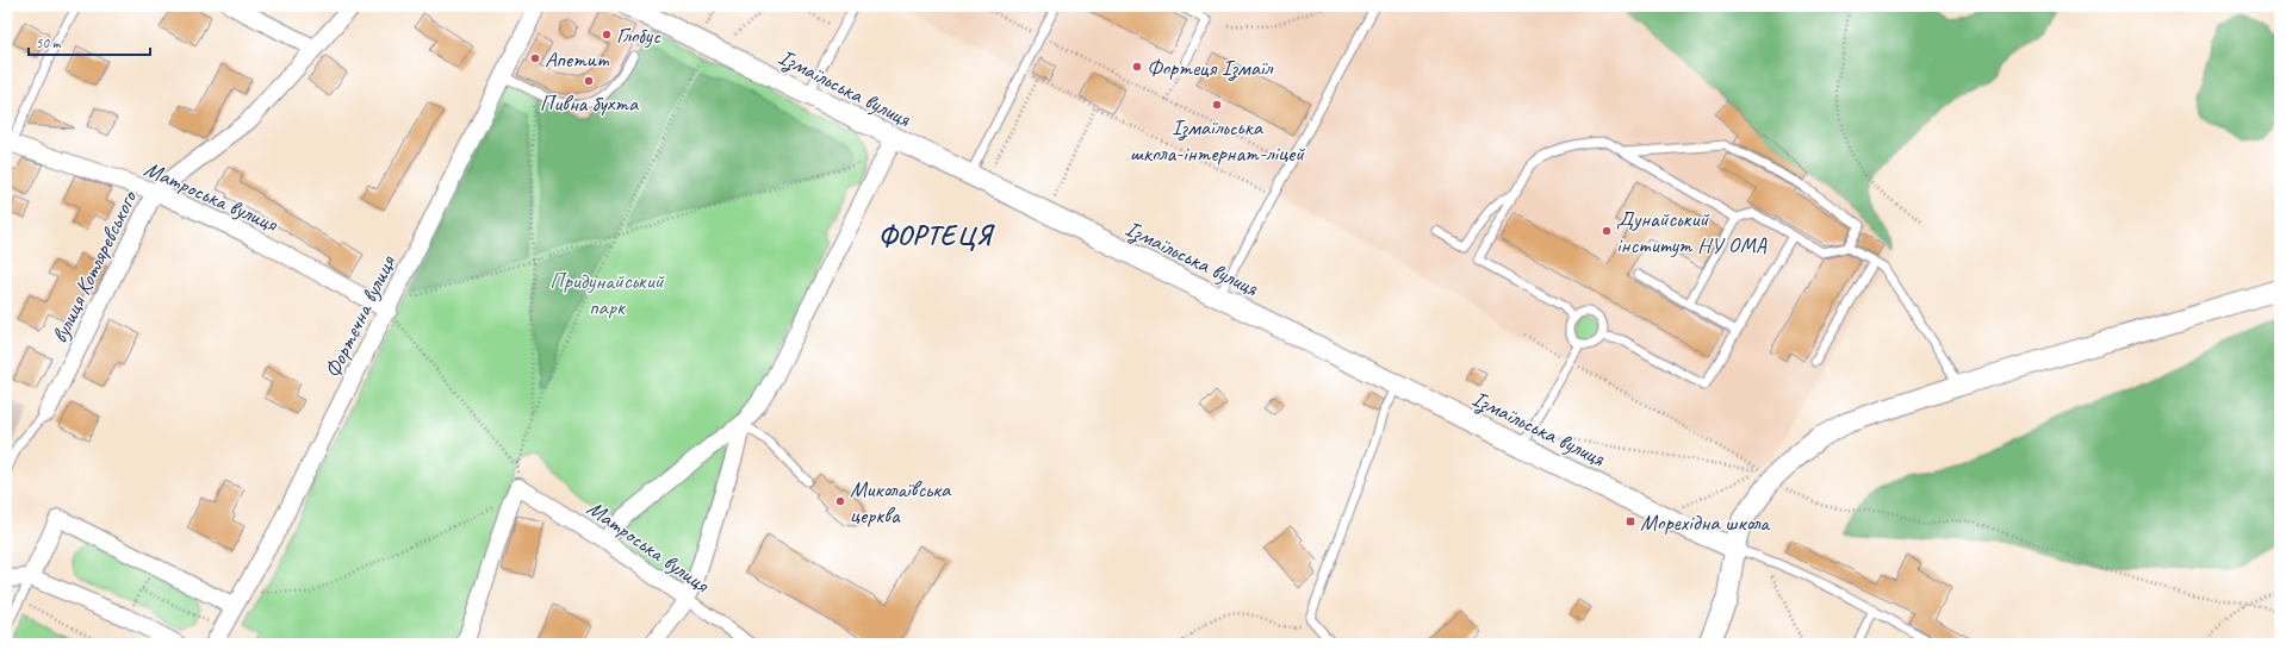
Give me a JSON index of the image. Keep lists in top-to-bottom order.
{
  "streets": {
    "street": [
      "Ізмаїльська вулиця",
      "Матроська вулиця",
      "вулиця Котляревського",
      "Фортечна вулиця"
    ]
  },
  "crossings": [
    ["Матроська вулиця", "вулиця Котляревського"],
    ["Матроська вулиця", "Фортечна вулиця"]
  ],
  "districts": ["ФОРТЕЦЯ"],
  "parks": ["Придунайський парк"],
  "places": {
    "other": [
      "Глобус",
      "Апетит",
      "Фортеця Ізмаїл",
      "Пивна бухта",
      "Ізмаїльська школа-інтернат-ліцей",
      "Дунайський інститут НУ ОМА",
      "Миколаївська церква"
    ],
    "transit": ["Морехідна школа"]
  },
  "scale_bar": "50 m"
}
